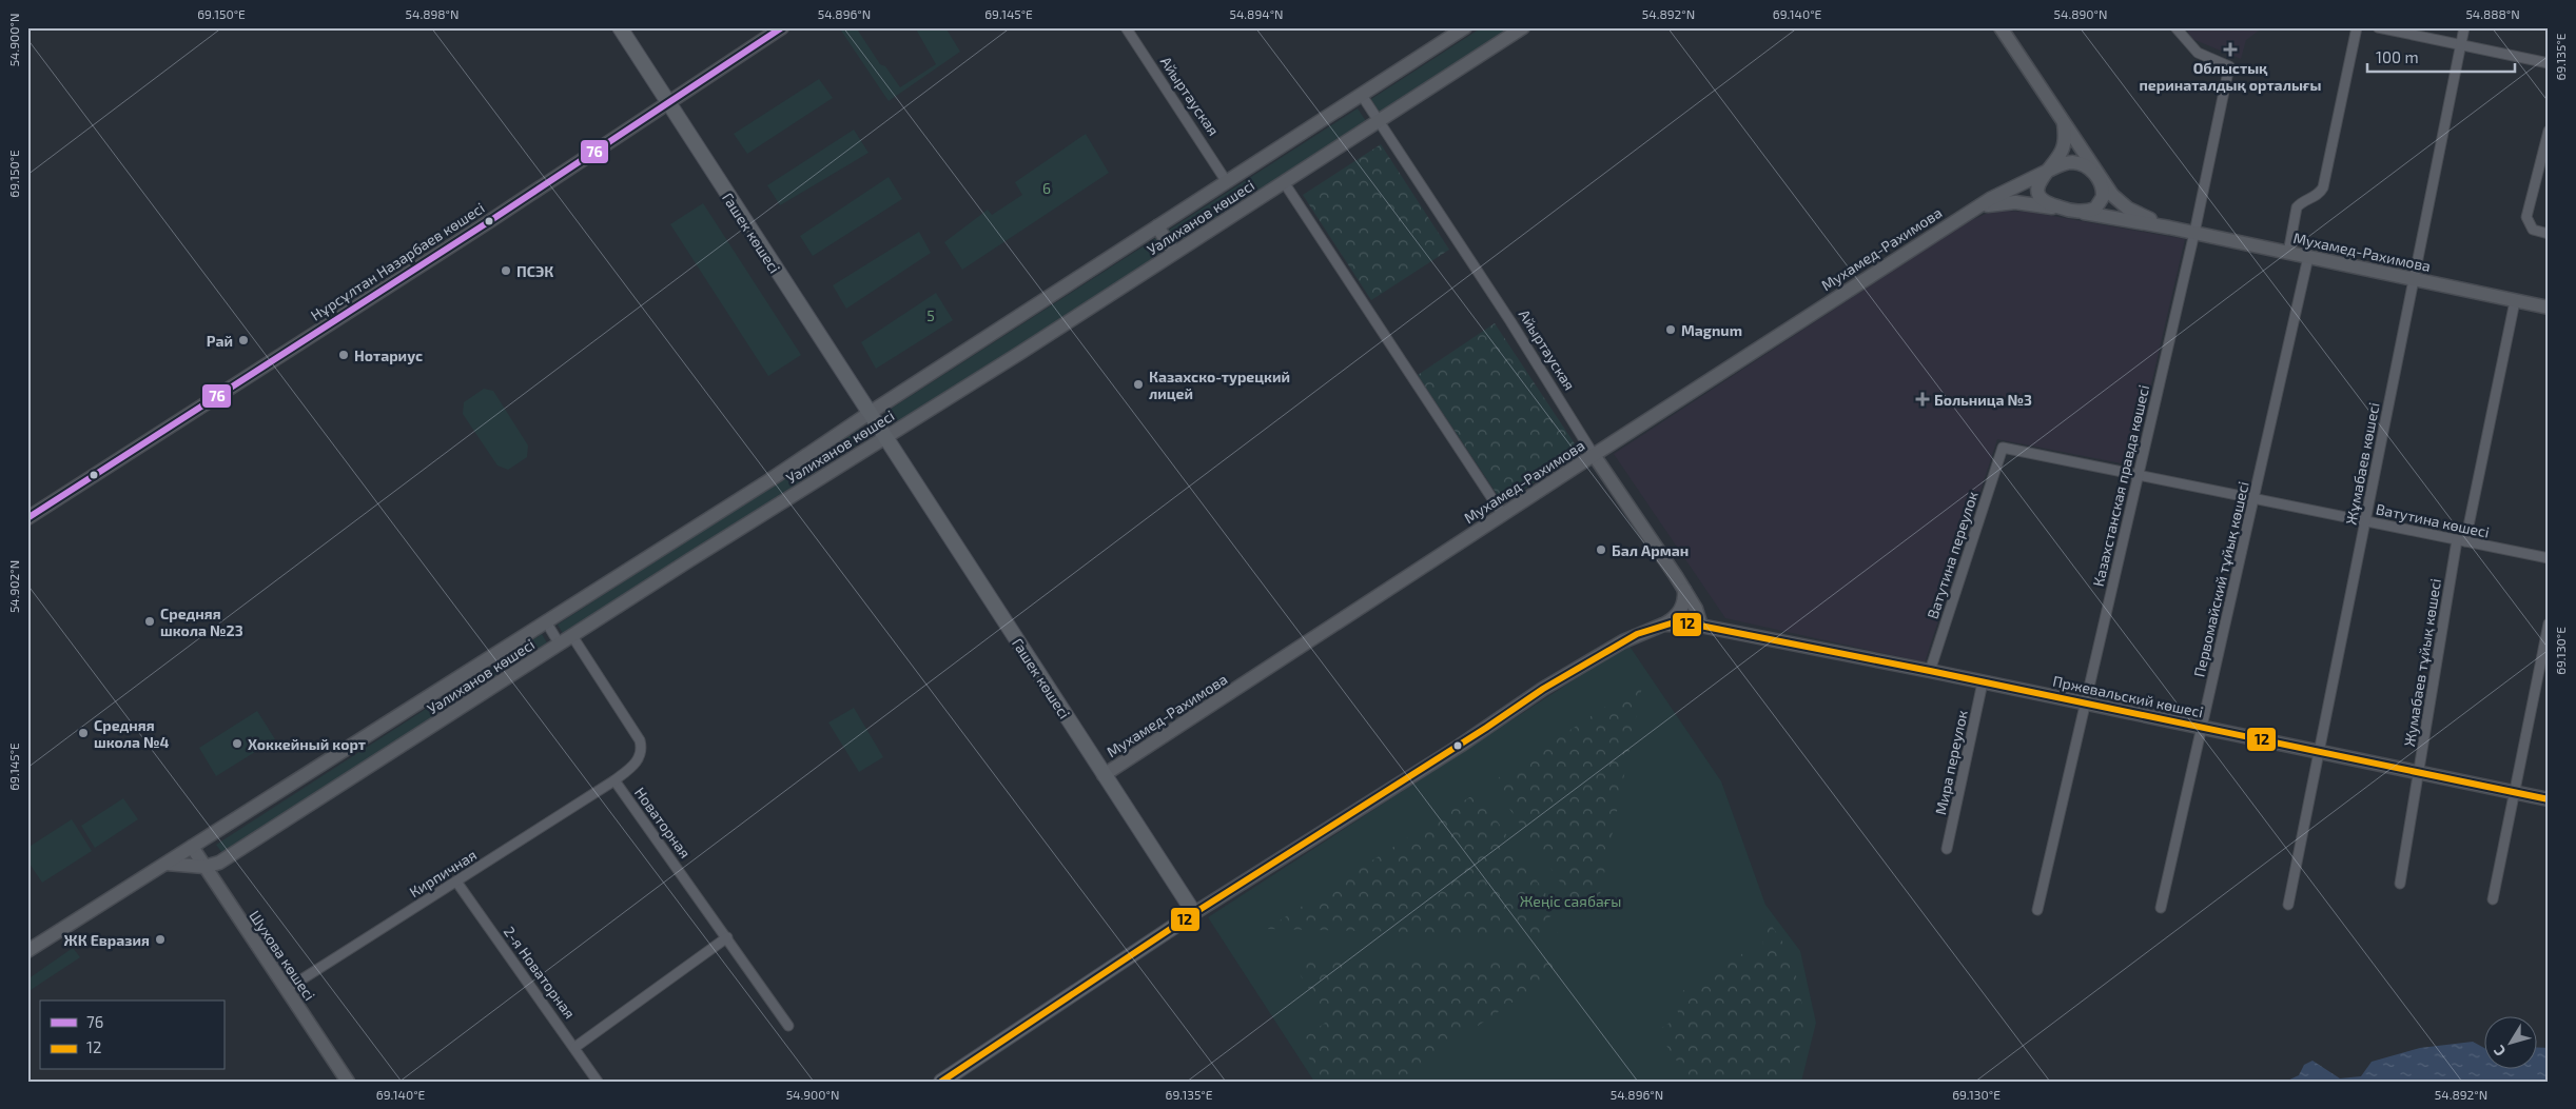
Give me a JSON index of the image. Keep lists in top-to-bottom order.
{
  "streets": {
    "main road": [
      "Айыртауская",
      "Уәлиханов көшесі",
      "Гашек көшесі",
      "Мухамед-Рахимова",
      "Нұрсұлтан Назарбаев көшесі",
      "Пржевальский көшесі",
      "Шухова көшесі"
    ],
    "street": [
      "Жұмабаев көшесі",
      "Казахстанская правда көшесі",
      "Ватутина көшесі",
      "Ватутина переулок",
      "Первомайский тұйық көшесі",
      "Жумабаев тұйық көшесі",
      "Мира переулок",
      "Новаторная",
      "Кирпичная",
      "2-я Новаторная"
    ]
  },
  "crossings": [
    ["Айыртауская", "Уәлиханов көшесі"],
    ["Айыртауская", "Мухамед-Рахимова"],
    ["Айыртауская", "Пржевальский көшесі"],
    ["Уәлиханов көшесі", "Гашек көшесі"],
    ["Уәлиханов көшесі", "Новаторная"],
    ["Уәлиханов көшесі", "Шухова көшесі"],
    ["Гашек көшесі", "Мухамед-Рахимова"],
    ["Гашек көшесі", "Нұрсұлтан Назарбаев көшесі"],
    ["Мухамед-Рахимова", "Жұмабаев көшесі"],
    ["Мухамед-Рахимова", "Казахстанская правда көшесі"],
    ["Мухамед-Рахимова", "Первомайский тұйық көшесі"],
    ["Мухамед-Рахимова", "Жумабаев тұйық көшесі"],
    ["Жұмабаев көшесі", "Ватутина көшесі"],
    ["Жұмабаев көшесі", "Пржевальский көшесі"],
    ["Казахстанская правда көшесі", "Ватутина көшесі"],
    ["Казахстанская правда көшесі", "Пржевальский көшесі"],
    ["Ватутина көшесі", "Ватутина переулок"],
    ["Ватутина көшесі", "Первомайский тұйық көшесі"],
    ["Ватутина көшесі", "Жумабаев тұйық көшесі"],
    ["Ватутина переулок", "Пржевальский көшесі"],
    ["Первомайский тұйық көшесі", "Пржевальский көшесі"],
    ["Жумабаев тұйық көшесі", "Пржевальский көшесі"],
    ["Пржевальский көшесі", "Мира переулок"],
    ["Новаторная", "Кирпичная"],
    ["Кирпичная", "Шухова көшесі"],
    ["Кирпичная", "2-я Новаторная"]
  ],
  "parks": ["6", "5", "Жеңіс саябағы"],
  "places": {
    "health": ["Облыстық перинаталдық орталығы", "Больница №3"],
    "other": [
      "ПСЭК",
      "Magnum",
      "Рай",
      "Нотариус",
      "Казахско-турецкий лицей",
      "Бал Арман",
      "Средняя школа №23",
      "Средняя школа №4",
      "Хоккейный корт",
      "ЖК Евразия"
    ]
  },
  "lines": ["transit line 76", "transit line 12"],
  "legend": ["76", "12"],
  "scale_bar": "100 m",
  "north": "bottom left",
  "coordinates": [
    "69.150°E",
    "54.898°N",
    "54.896°N",
    "69.145°E",
    "54.894°N",
    "54.892°N",
    "69.140°E",
    "54.890°N",
    "54.888°N",
    "54.900°N",
    "69.135°E",
    "54.902°N",
    "69.130°E"
  ]
}
